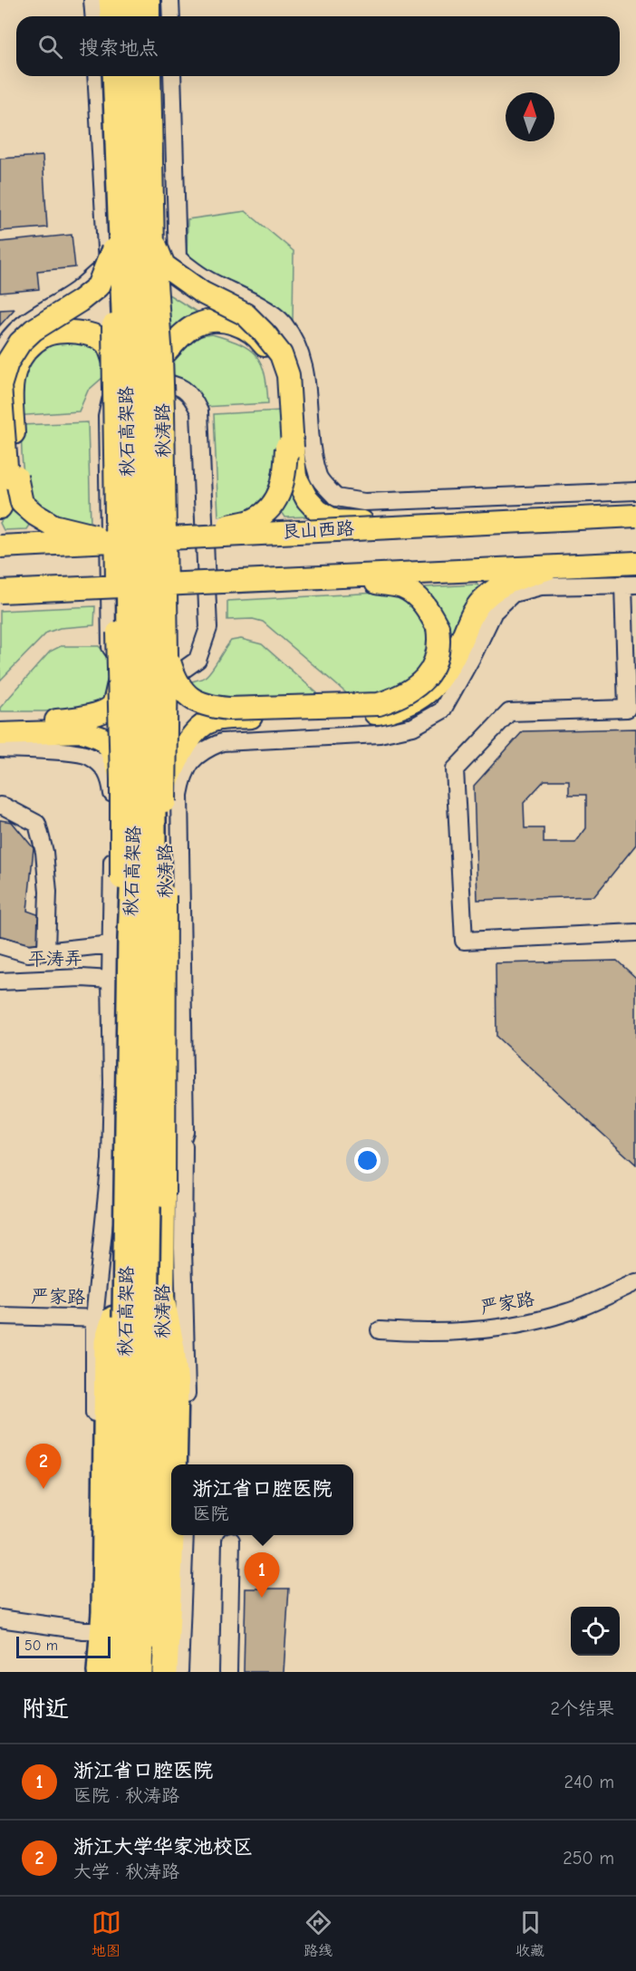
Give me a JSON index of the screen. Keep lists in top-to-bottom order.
{
  "streets": {
    "highway": ["秋石高架路"],
    "main road": ["秋涛路", "艮山西路"],
    "street": ["平涛弄", "严家路"]
  },
  "scale_bar": "50 m",
  "north": "top",
  "page": {
    "search": "搜索地点",
    "pins": ["2", "1"],
    "popup": ["浙江省口腔医院", "医院"],
    "scale": "50 m",
    "heading": ["附近", "2个结果"],
    "list": [
      {
        "mark": "1",
        "name": "浙江省口腔医院",
        "note": "医院 · 秋涛路",
        "value": "240 m"
      },
      {
        "mark": "2",
        "name": "浙江大学华家池校区",
        "note": "大学 · 秋涛路",
        "value": "250 m"
      }
    ],
    "nav": ["地图", "路线", "收藏"]
  }
}
